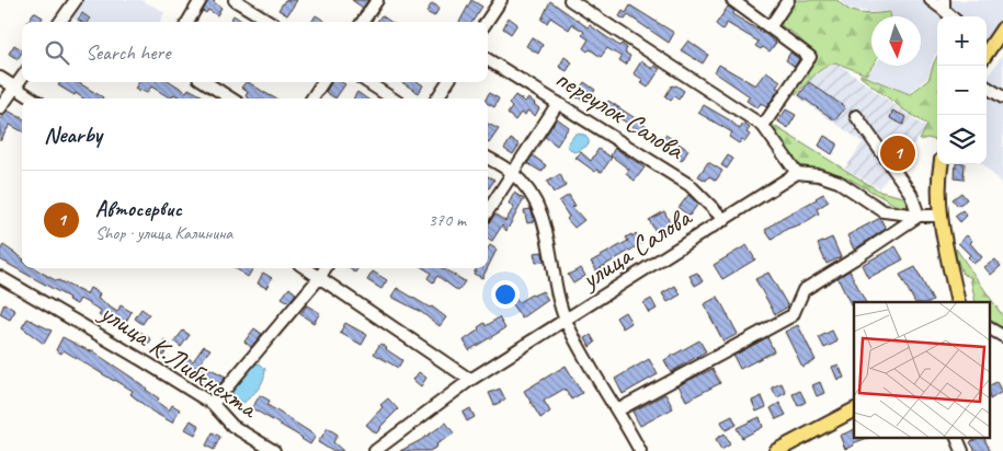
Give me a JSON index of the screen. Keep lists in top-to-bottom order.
{
  "streets": {
    "street": ["переулок Салова", "улица Салова", "улица К.Либкнехта"]
  },
  "crossings": [
    ["переулок Салова", "улица Салова"]
  ],
  "north": "bottom",
  "page": {
    "map_buttons": ["+", "−"],
    "search": "Search here",
    "heading": "Nearby",
    "pins": "1",
    "list": [
      {
        "mark": "1",
        "name": "Автосервис",
        "note": "Shop · улица Калинина",
        "value": "370 m"
      }
    ]
  }
}
